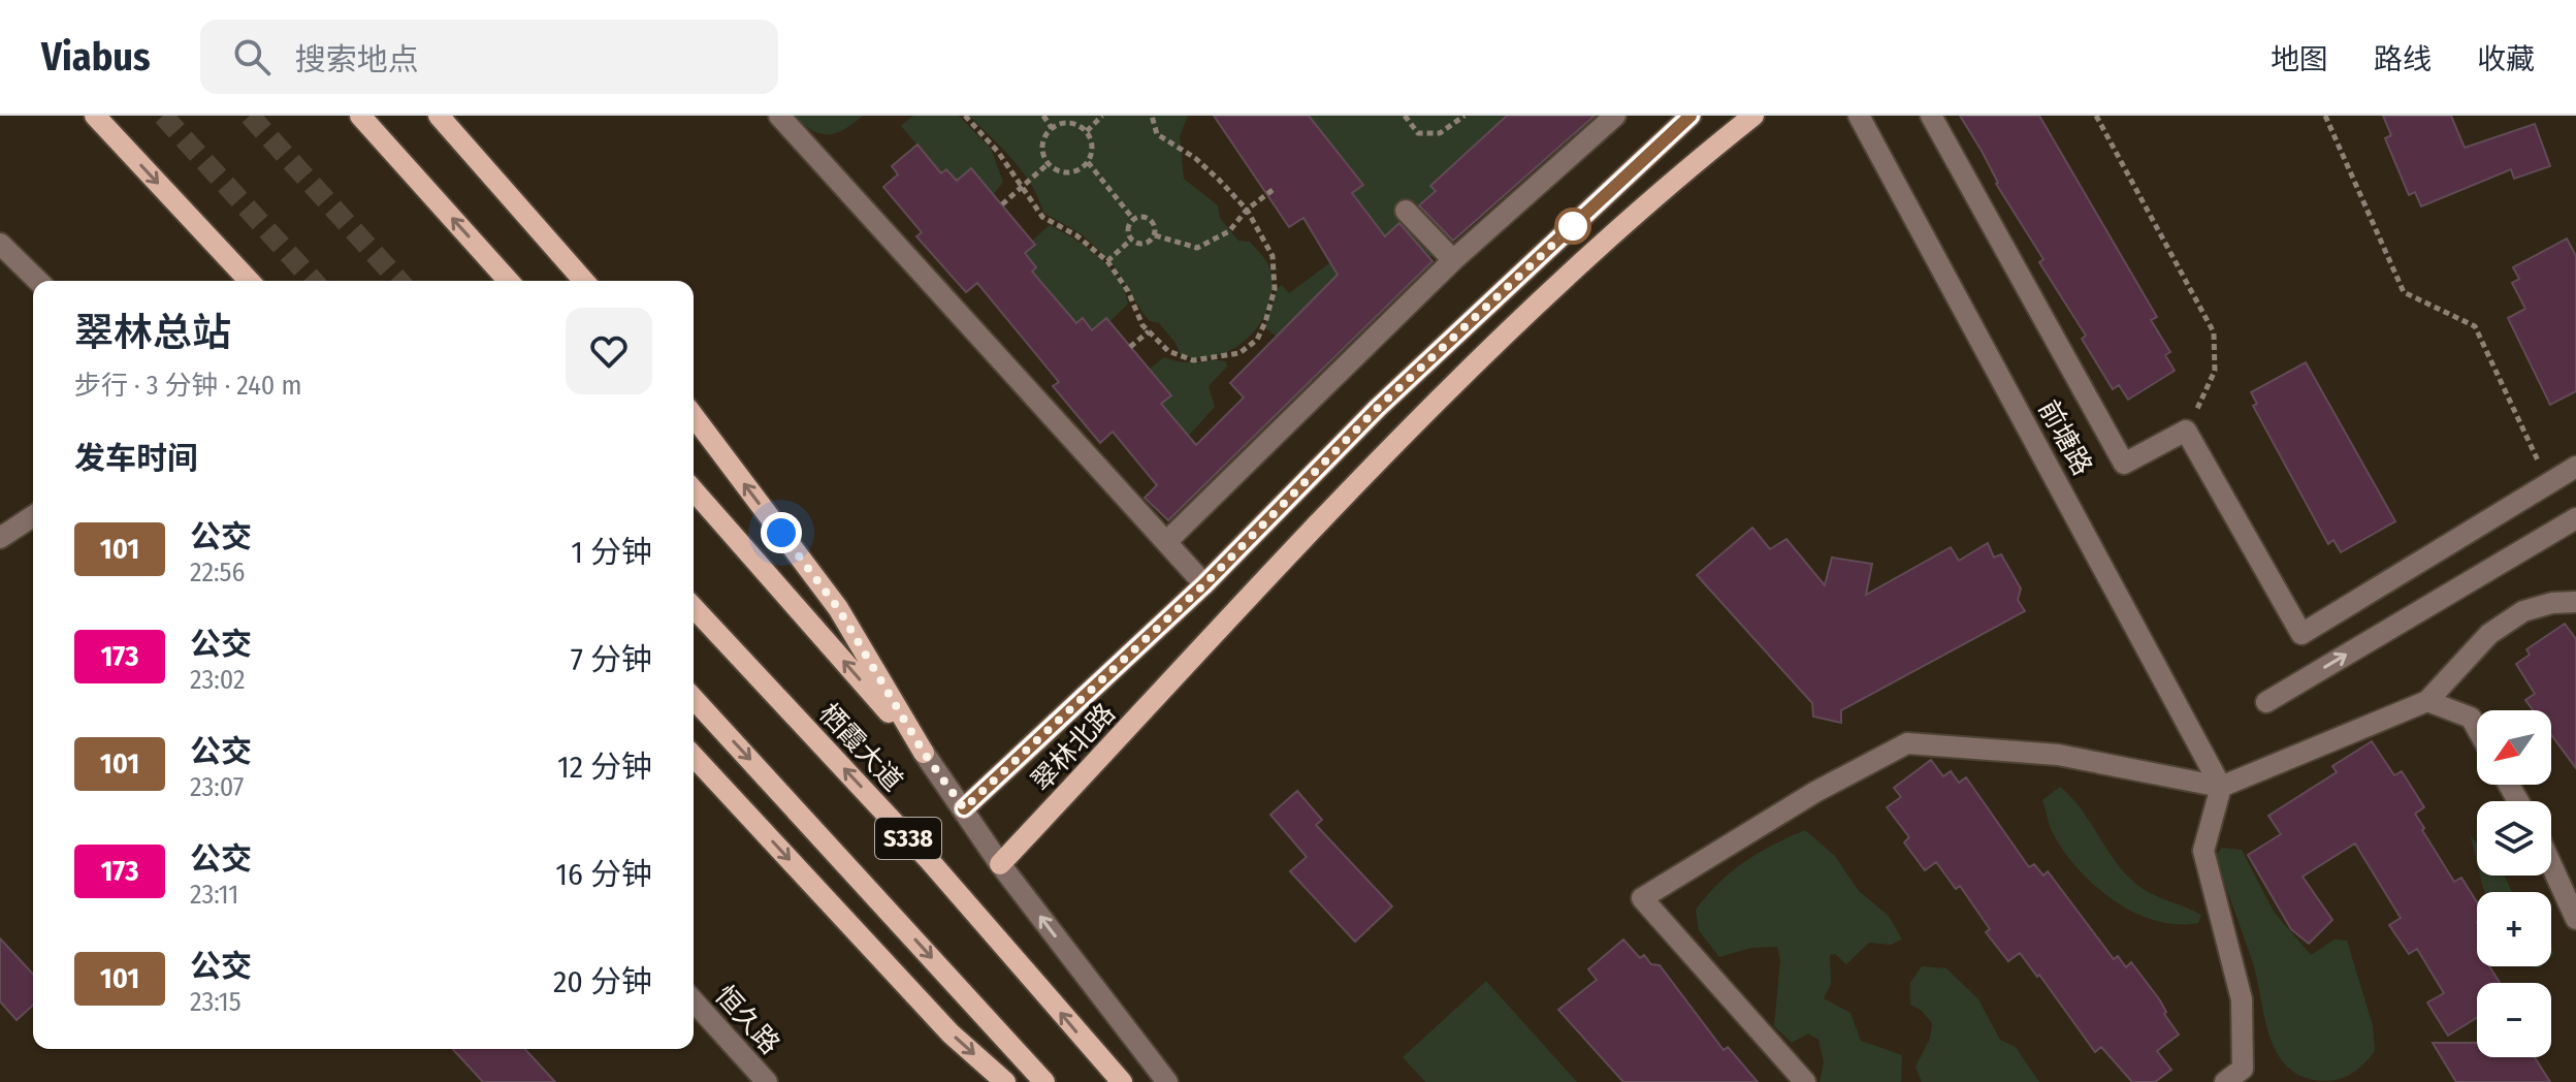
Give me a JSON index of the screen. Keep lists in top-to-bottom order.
{
  "streets": {
    "main road": ["栖霞大道", "翠林北路", "S338"],
    "street": ["前塘路", "恒久路"]
  },
  "lines": ["bus line 101"],
  "north": "bottom left",
  "page": {
    "header": "Viabus",
    "search": "搜索地点",
    "nav": ["地图", "路线", "收藏"],
    "heading": [
      ["翠林总站", "步行 · 3 分钟 · 240 m"],
      "发车时间"
    ],
    "list": [
      {
        "mark": "101",
        "name": "公交",
        "note": "22:56",
        "value": "1 分钟"
      },
      {
        "mark": "173",
        "name": "公交",
        "note": "23:02",
        "value": "7 分钟"
      },
      {
        "mark": "101",
        "name": "公交",
        "note": "23:07",
        "value": "12 分钟"
      },
      {
        "mark": "173",
        "name": "公交",
        "note": "23:11",
        "value": "16 分钟"
      },
      {
        "mark": "101",
        "name": "公交",
        "note": "23:15",
        "value": "20 分钟"
      }
    ],
    "map_buttons": ["+", "−"]
  }
}
